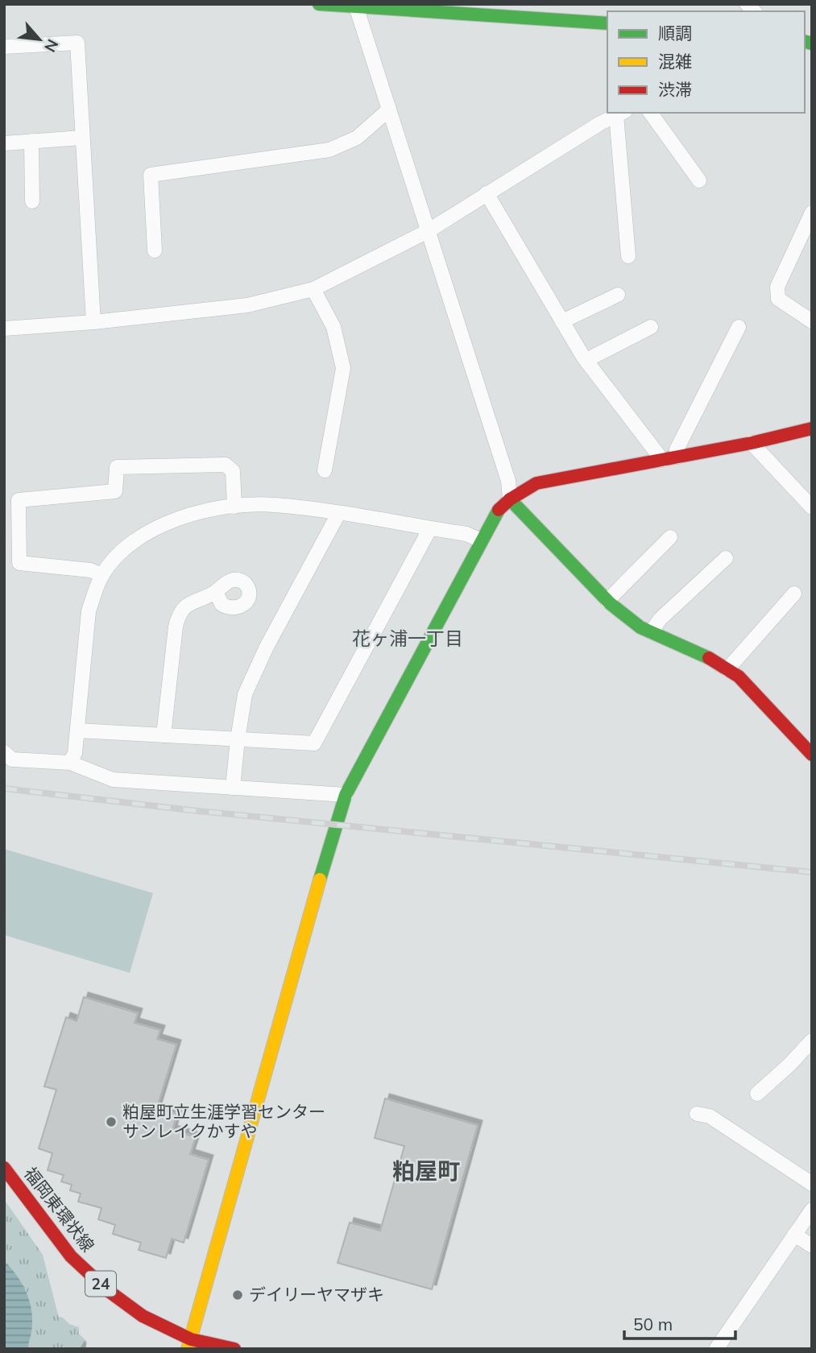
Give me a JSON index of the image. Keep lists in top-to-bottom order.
{
  "streets": {
    "street": ["福岡東環状線", "24"]
  },
  "districts": ["花ヶ浦一丁目", "粕屋町"],
  "places": ["粕屋町立生涯学習センター サンレイクかすや", "デイリーヤマザキ"],
  "legend": ["順調", "混雑", "渋滞"],
  "scale_bar": "50 m",
  "north": "bottom right"
}
